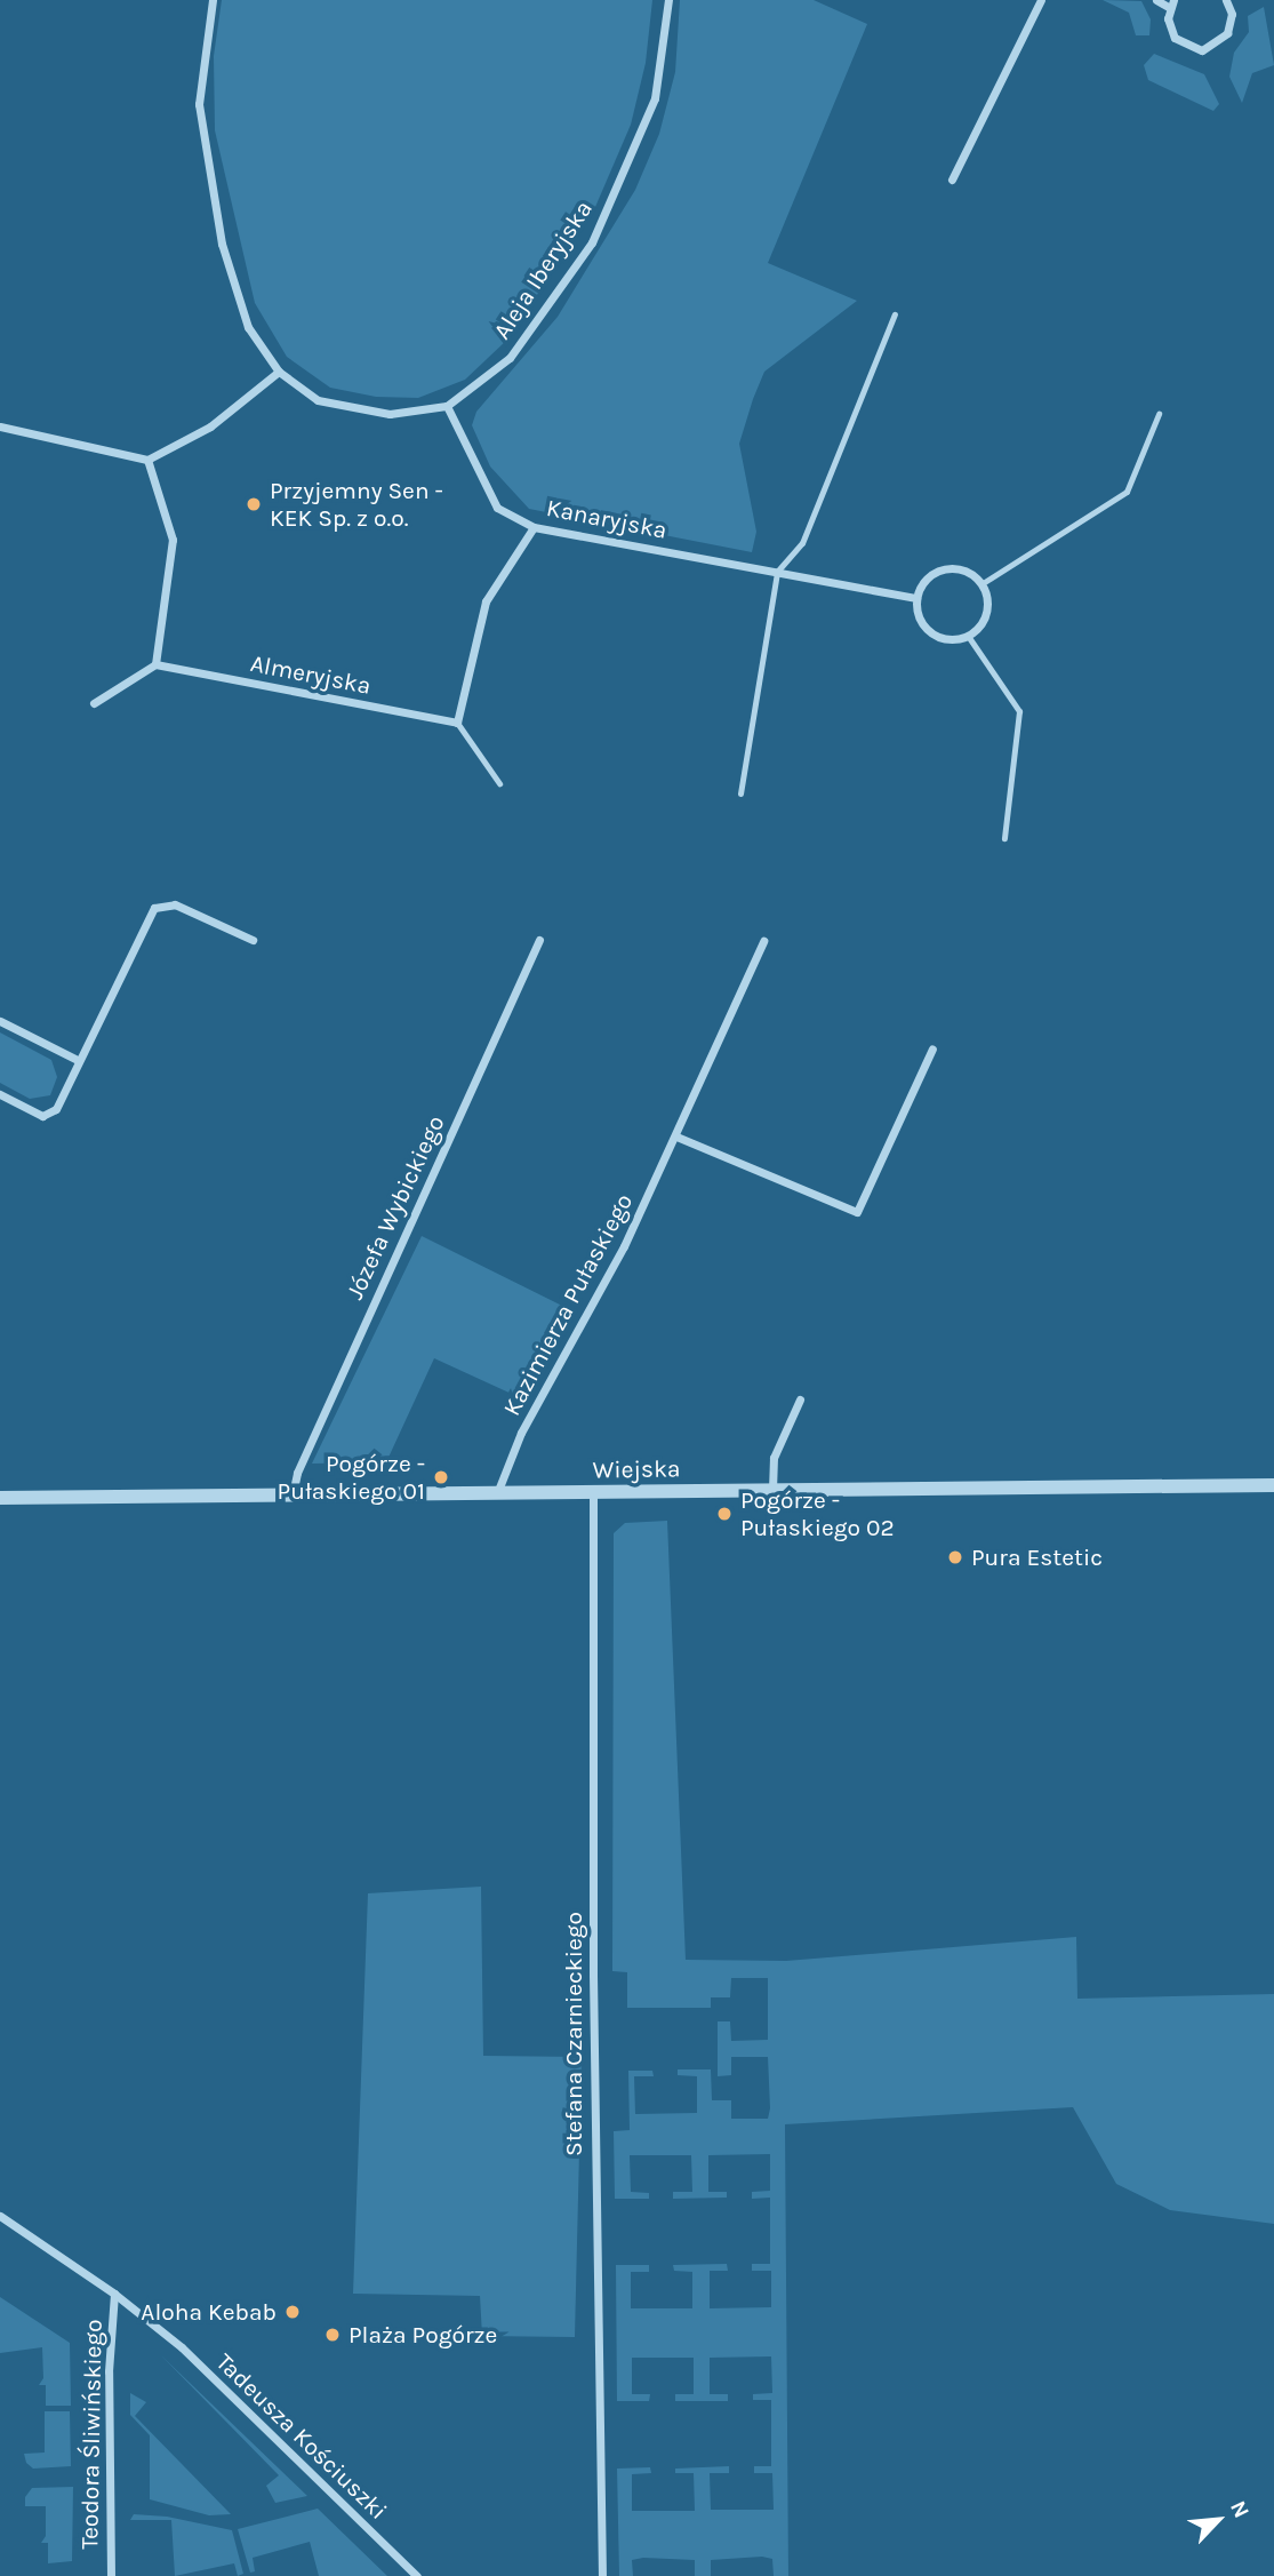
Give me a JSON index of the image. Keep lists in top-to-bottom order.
{
  "streets": {
    "street": [
      "Aleja Iberyjska",
      "Kanaryjska",
      "Almeryjska",
      "Józefa Wybickiego",
      "Kazimierza Pułaskiego",
      "Wiejska",
      "Stefana Czarnieckiego",
      "Teodora Śliwińskiego",
      "Tadeusza Kościuszki"
    ]
  },
  "crossings": [
    ["Aleja Iberyjska", "Kanaryjska"],
    ["Józefa Wybickiego", "Wiejska"],
    ["Kazimierza Pułaskiego", "Wiejska"],
    ["Wiejska", "Stefana Czarnieckiego"],
    ["Teodora Śliwińskiego", "Tadeusza Kościuszki"]
  ],
  "places": [
    "Przyjemny Sen - KEK Sp. z o.o.",
    "Pogórze - Pułaskiego 01",
    "Pogórze - Pułaskiego 02",
    "Pura Estetic",
    "Aloha Kebab",
    "Plaża Pogórze"
  ],
  "north": "top right"
}
